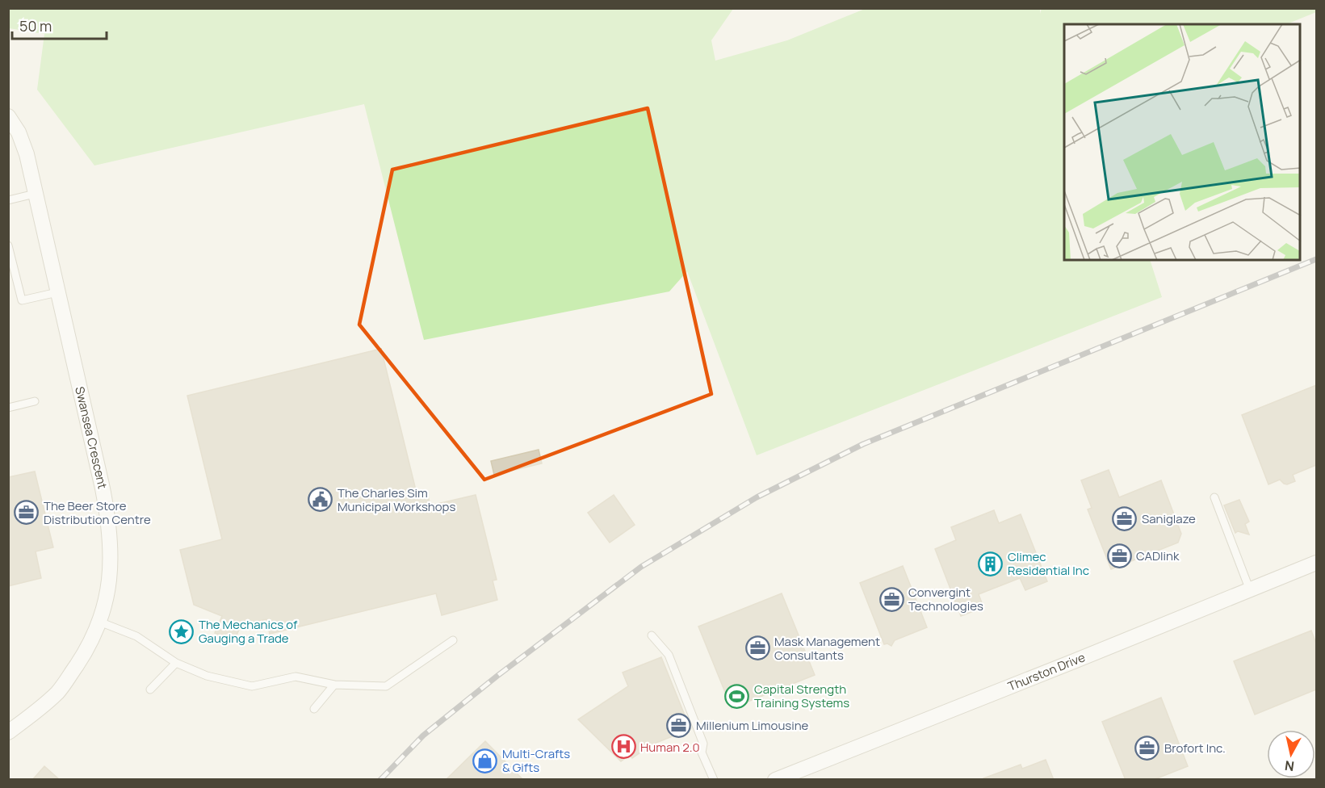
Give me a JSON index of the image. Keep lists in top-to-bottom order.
{
  "streets": {
    "street": ["Swansea Crescent", "Thurston Drive"]
  },
  "places": {
    "public building": ["The Charles Sim Municipal Workshops"],
    "office": [
      "The Beer Store Distribution Centre",
      "Saniglaze",
      "CADlink",
      "Convergint Technologies",
      "Mask Management Consultants",
      "Millenium Limousine",
      "Brofort Inc."
    ],
    "building": ["Climec Residential Inc"],
    "place": ["The Mechanics of Gauging a Trade"],
    "sports": ["Capital Strength Training Systems"],
    "hospital": ["Human 2.0"],
    "shop": ["Multi-Crafts & Gifts"]
  },
  "scale_bar": "50 m",
  "north": "bottom"
}
